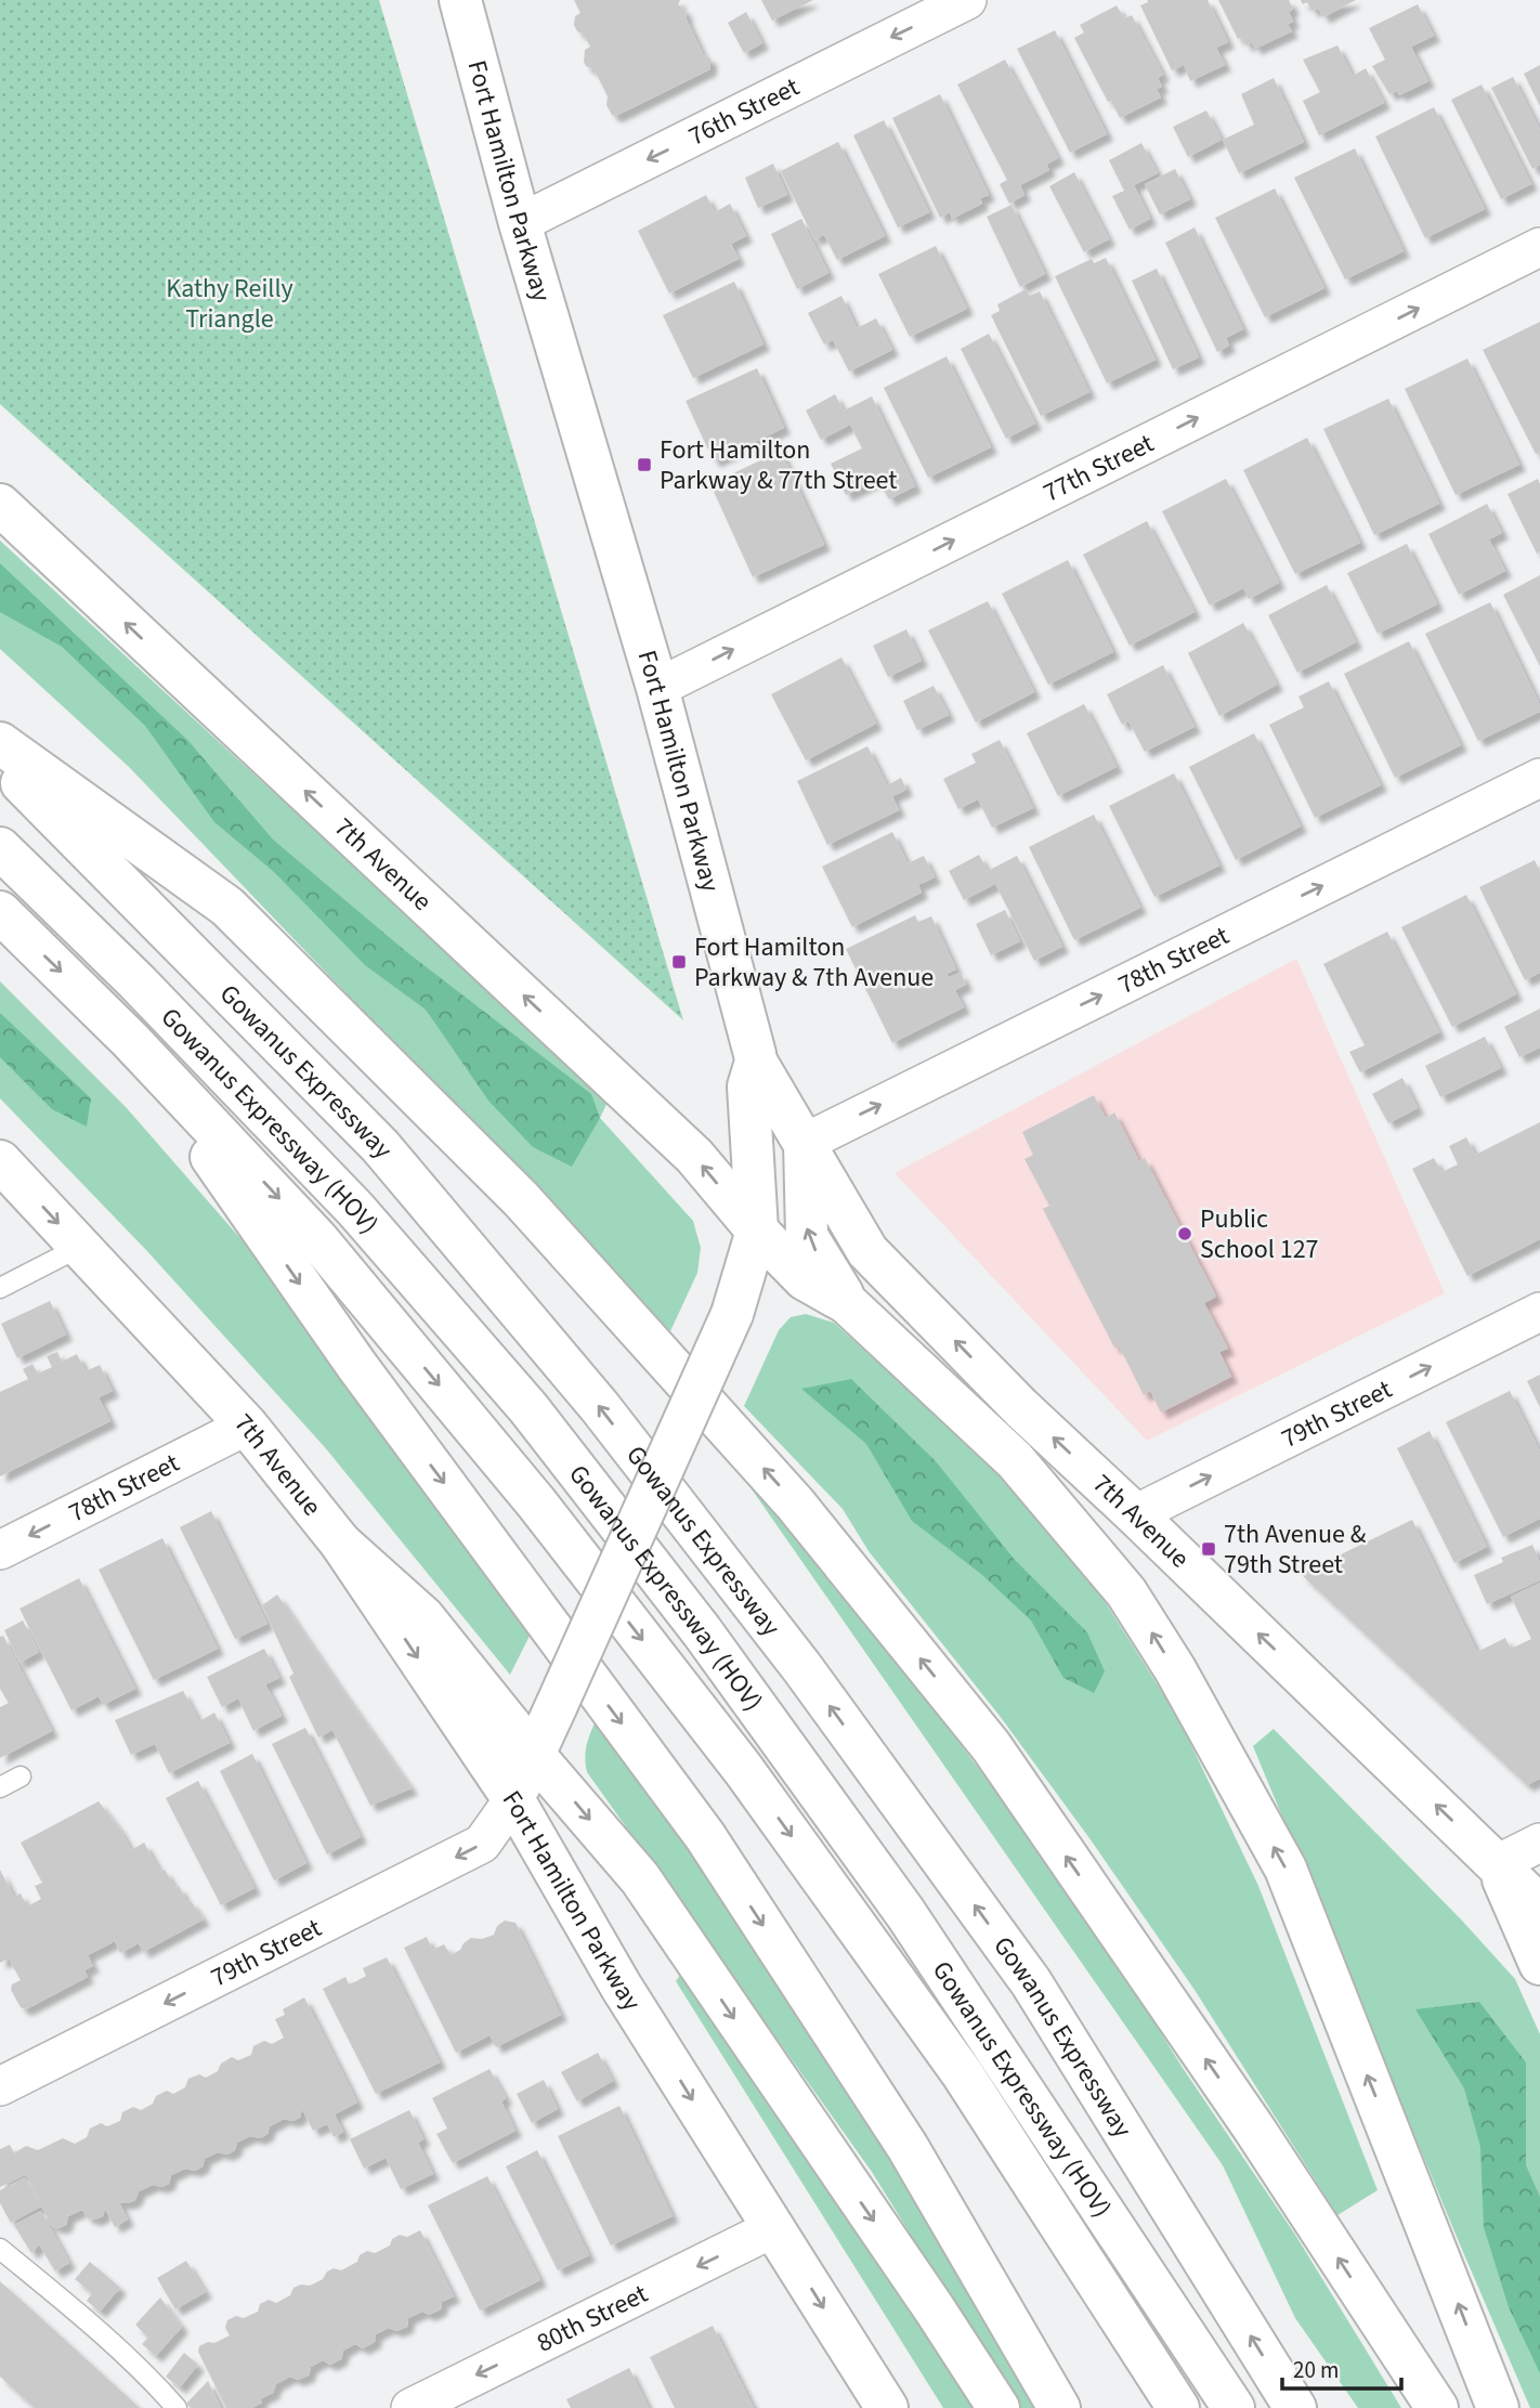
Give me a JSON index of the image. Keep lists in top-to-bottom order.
{
  "streets": {
    "main road": [
      "Fort Hamilton Parkway",
      "7th Avenue",
      "Gowanus Expressway",
      "Gowanus Expressway (HOV)"
    ],
    "street": [
      "76th Street",
      "77th Street",
      "78th Street",
      "79th Street",
      "80th Street"
    ]
  },
  "crossings": [
    ["76th Street", "Fort Hamilton Parkway"],
    ["Fort Hamilton Parkway", "77th Street"],
    ["Fort Hamilton Parkway", "7th Avenue"],
    ["Fort Hamilton Parkway", "79th Street"],
    ["Fort Hamilton Parkway", "80th Street"],
    ["7th Avenue", "78th Street"],
    ["7th Avenue", "79th Street"]
  ],
  "one_way": ["76th Street", "77th Street", "80th Street"],
  "parks": ["Kathy Reilly Triangle"],
  "places": {
    "transit": ["Fort Hamilton Parkway & 77th Street", "Fort Hamilton Parkway & 7th Avenue", "7th Avenue & 79th Street"],
    "other": ["Public School 127"]
  },
  "scale_bar": "20 m"
}
